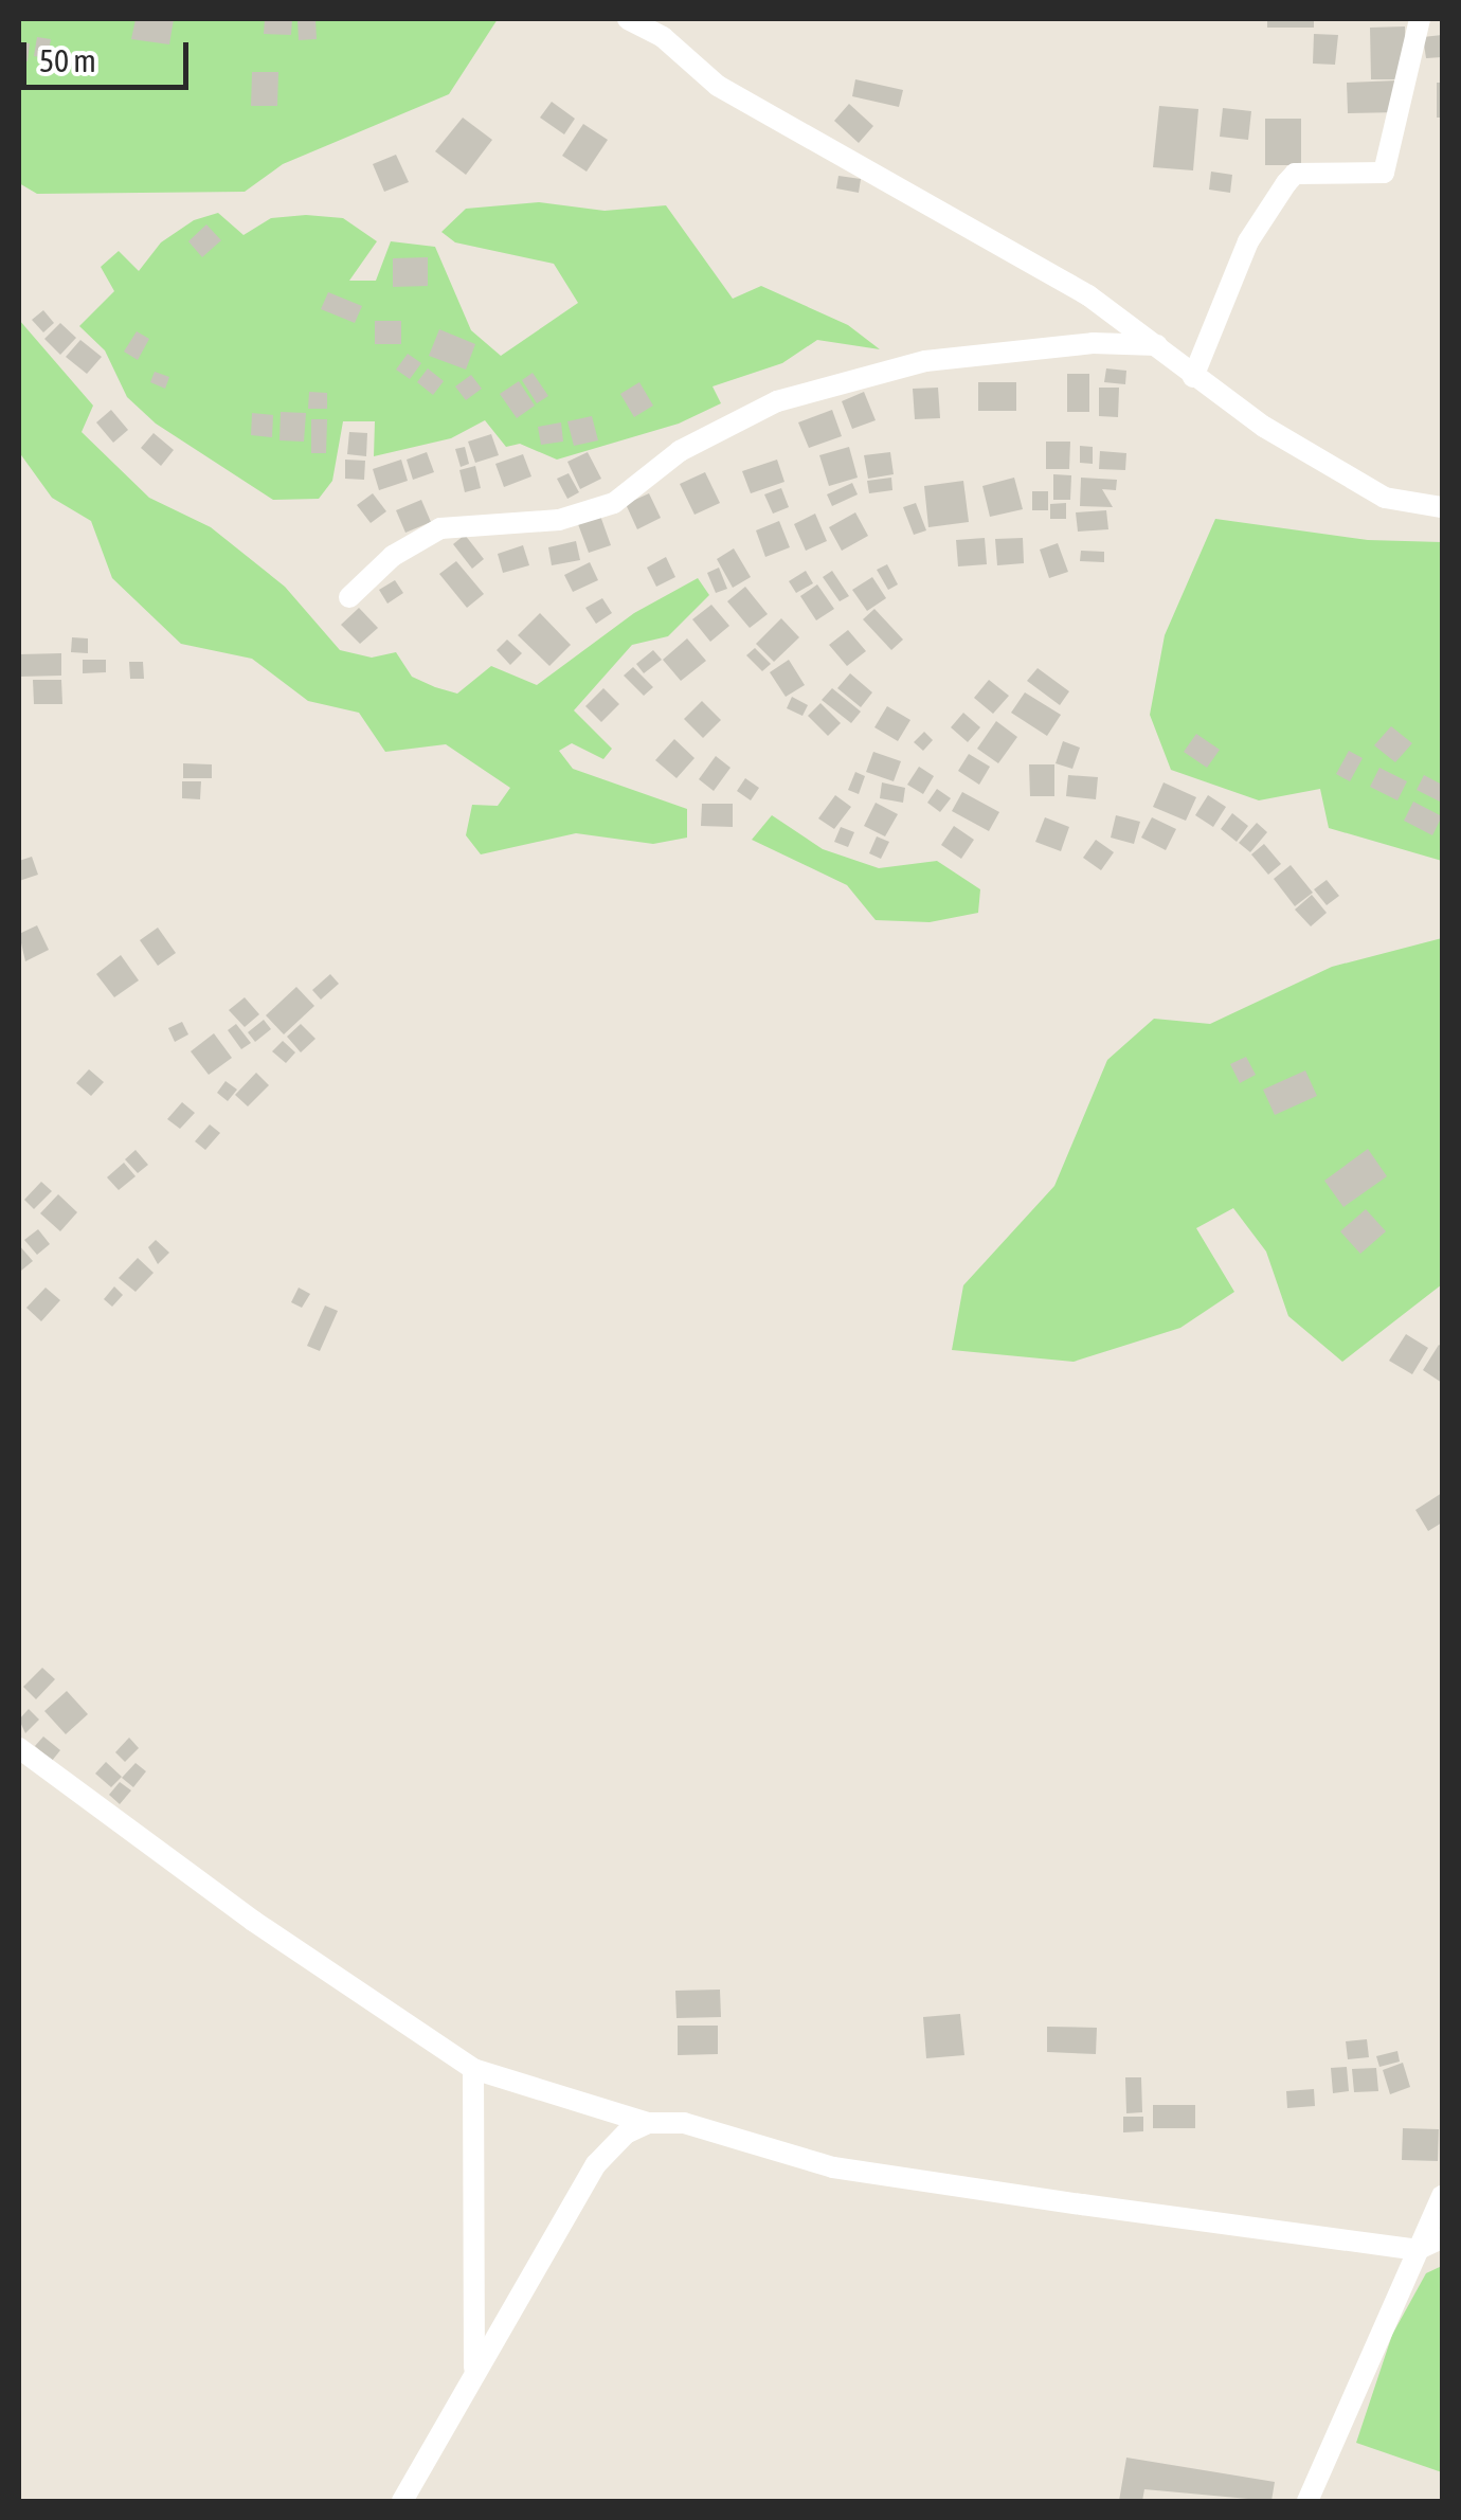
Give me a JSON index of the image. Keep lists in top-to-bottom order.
{
  "scale_bar": "50 m"
}
